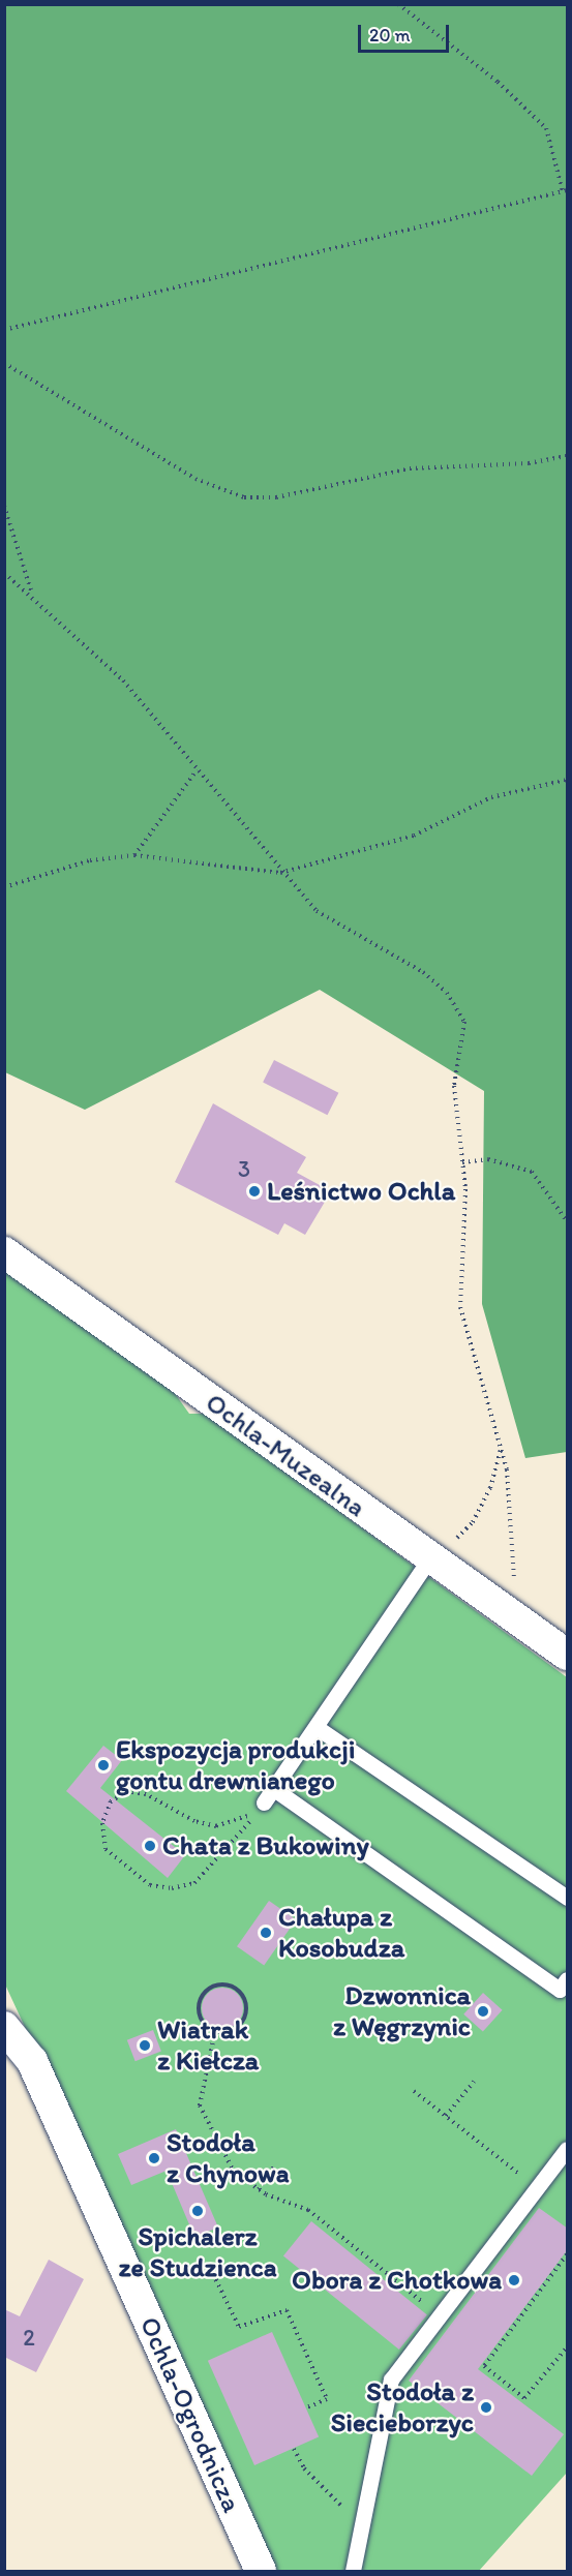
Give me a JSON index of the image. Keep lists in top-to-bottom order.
{
  "streets": {
    "street": ["Ochla-Muzealna", "Ochla-Ogrodnicza"]
  },
  "places": [
    "Leśnictwo Ochla",
    "Ekspozycja produkcji gontu drewnianego",
    "Chata z Bukowiny",
    "Chałupa z Kosobudza",
    "Dzwonnica z Węgrzynic",
    "Wiatrak z Kiełcza",
    "Stodoła z Chynowa",
    "Spichalerz ze Studzienca",
    "Obora z Chotkowa",
    "Stodoła z Siecieborzyc"
  ],
  "house_numbers": ["3", "2"],
  "scale_bar": "20 m"
}
